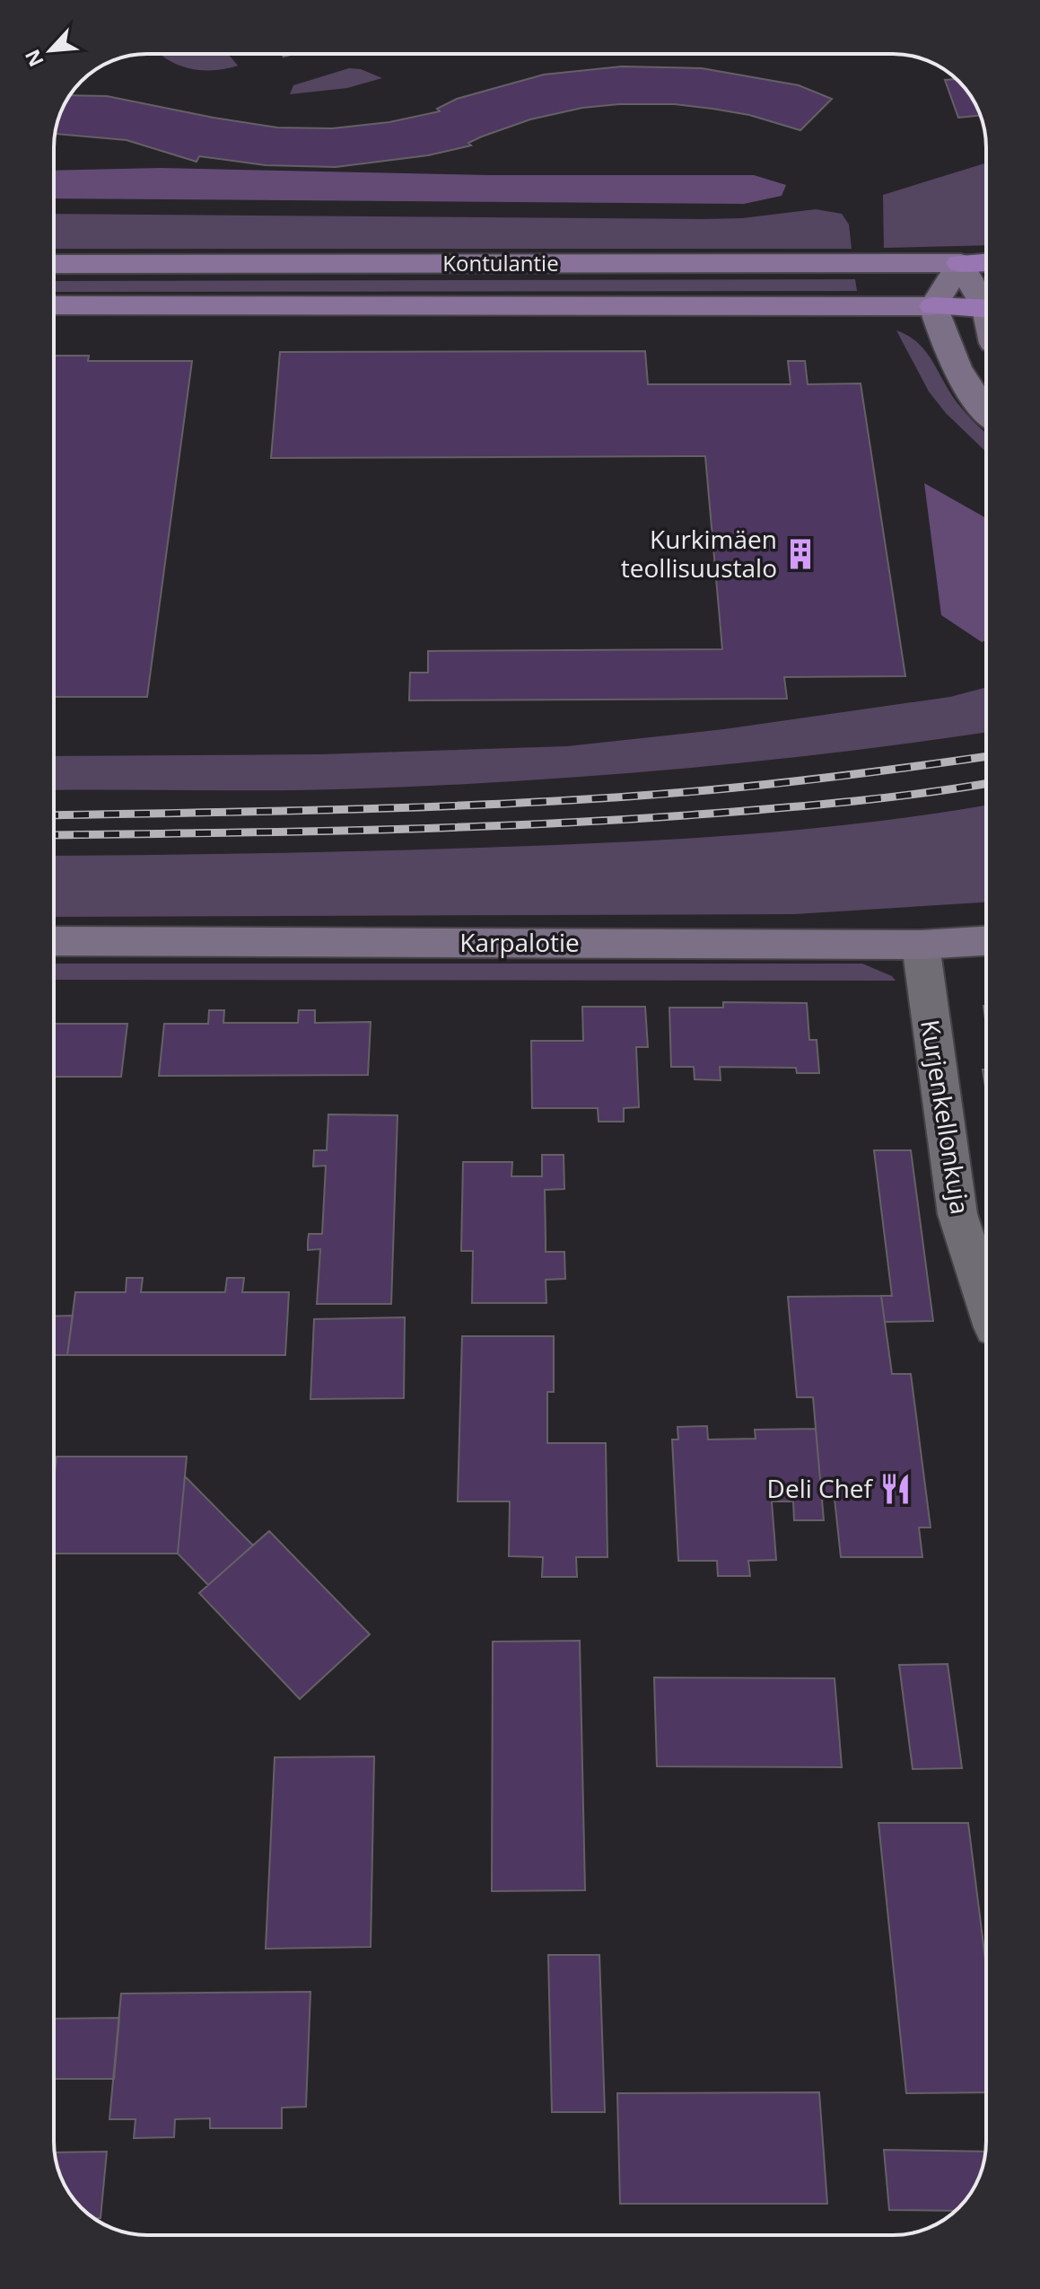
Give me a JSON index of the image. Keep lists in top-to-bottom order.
{
  "streets": {
    "main road": ["Kontulantie"],
    "street": ["Karpalotie", "Kurjenkellonkuja"]
  },
  "crossings": [
    ["Karpalotie", "Kurjenkellonkuja"]
  ],
  "places": {
    "building": ["Kurkimäen teollisuustalo"],
    "restaurant": ["Deli Chef"]
  },
  "north": "bottom left"
}
